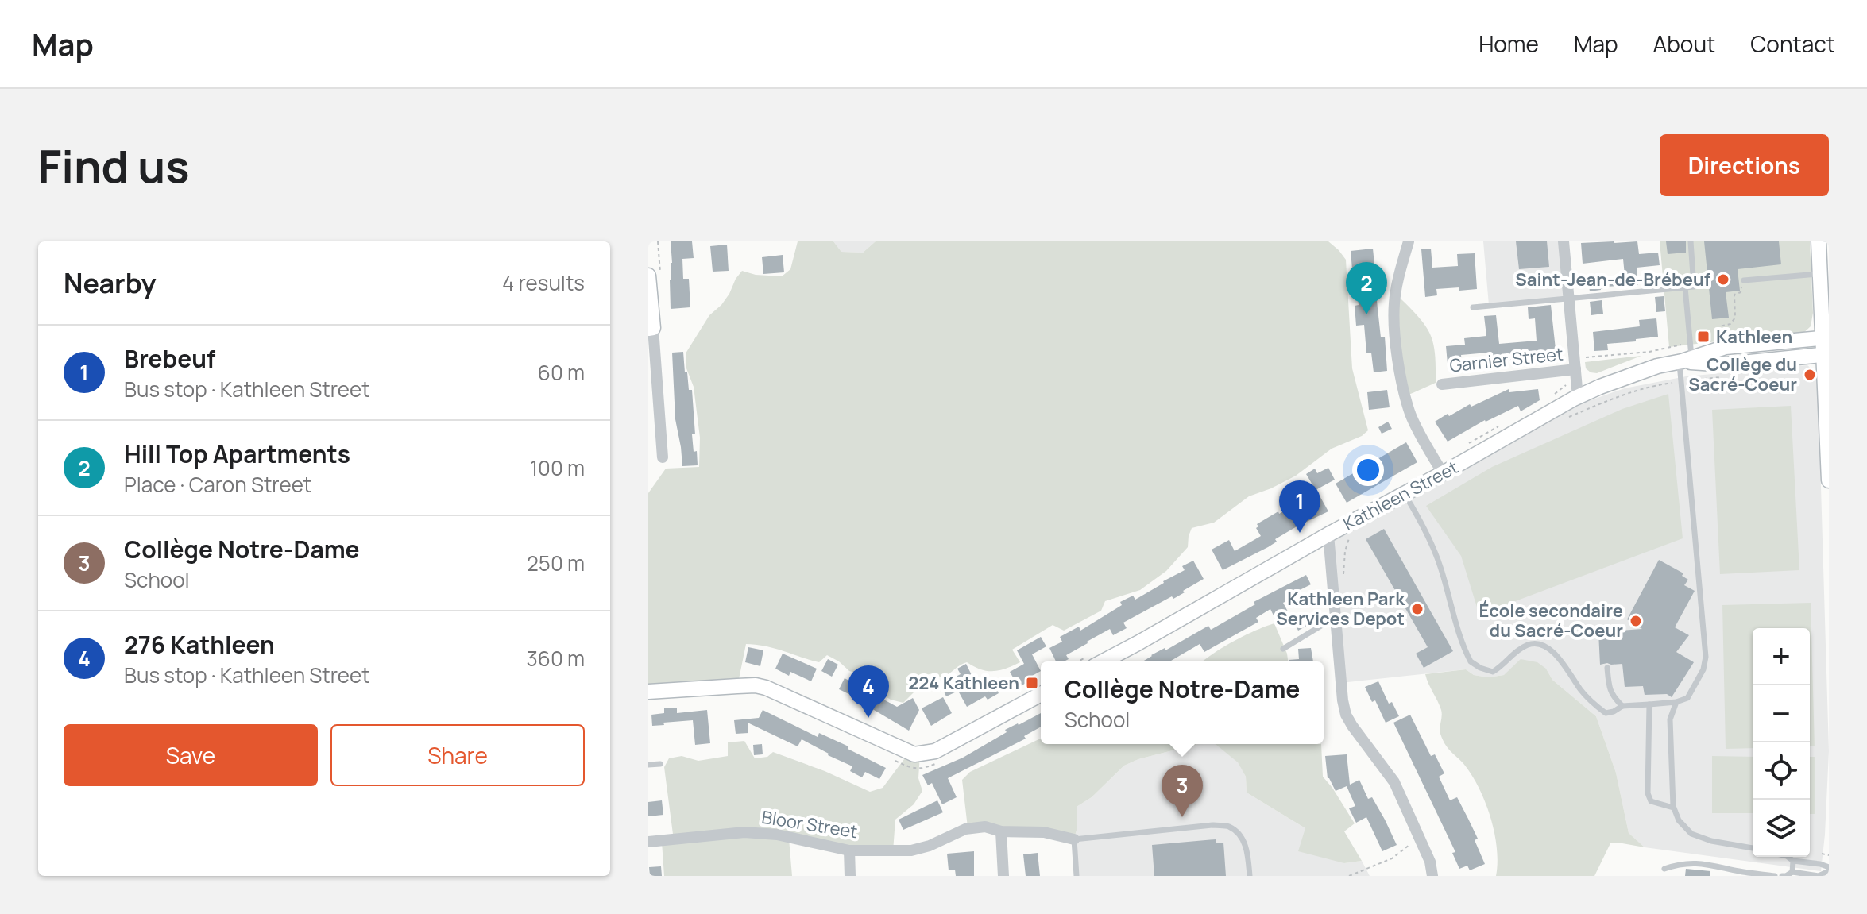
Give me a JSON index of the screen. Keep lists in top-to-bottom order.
{
  "streets": {
    "street": ["Garnier Street", "Kathleen Street", "Bloor Street"]
  },
  "places": {
    "other": [
      "Saint-Jean-de-Brébeuf",
      "Collège du Sacré-Coeur",
      "Kathleen Park Services Depot",
      "École secondaire du Sacré-Coeur"
    ],
    "transit": ["Kathleen", "224 Kathleen"]
  },
  "page": {
    "header": "Map",
    "nav": [
      "Home",
      "Map",
      "About",
      "Contact"
    ],
    "buttons": [
      "Directions",
      ["Save", "Share"]
    ],
    "title": "Find us",
    "heading": ["Nearby", "4 results"],
    "pins": [
      "2",
      "1",
      "4",
      "3"
    ],
    "list": [
      {
        "mark": "1",
        "name": "Brebeuf",
        "note": "Bus stop · Kathleen Street",
        "value": "60 m"
      },
      {
        "mark": "2",
        "name": "Hill Top Apartments",
        "note": "Place · Caron Street",
        "value": "100 m"
      },
      {
        "mark": "3",
        "name": "Collège Notre-Dame",
        "note": "School",
        "value": "250 m"
      },
      {
        "mark": "4",
        "name": "276 Kathleen",
        "note": "Bus stop · Kathleen Street",
        "value": "360 m"
      }
    ],
    "map_buttons": ["+", "−"],
    "popup": ["Collège Notre-Dame", "School"]
  }
}
